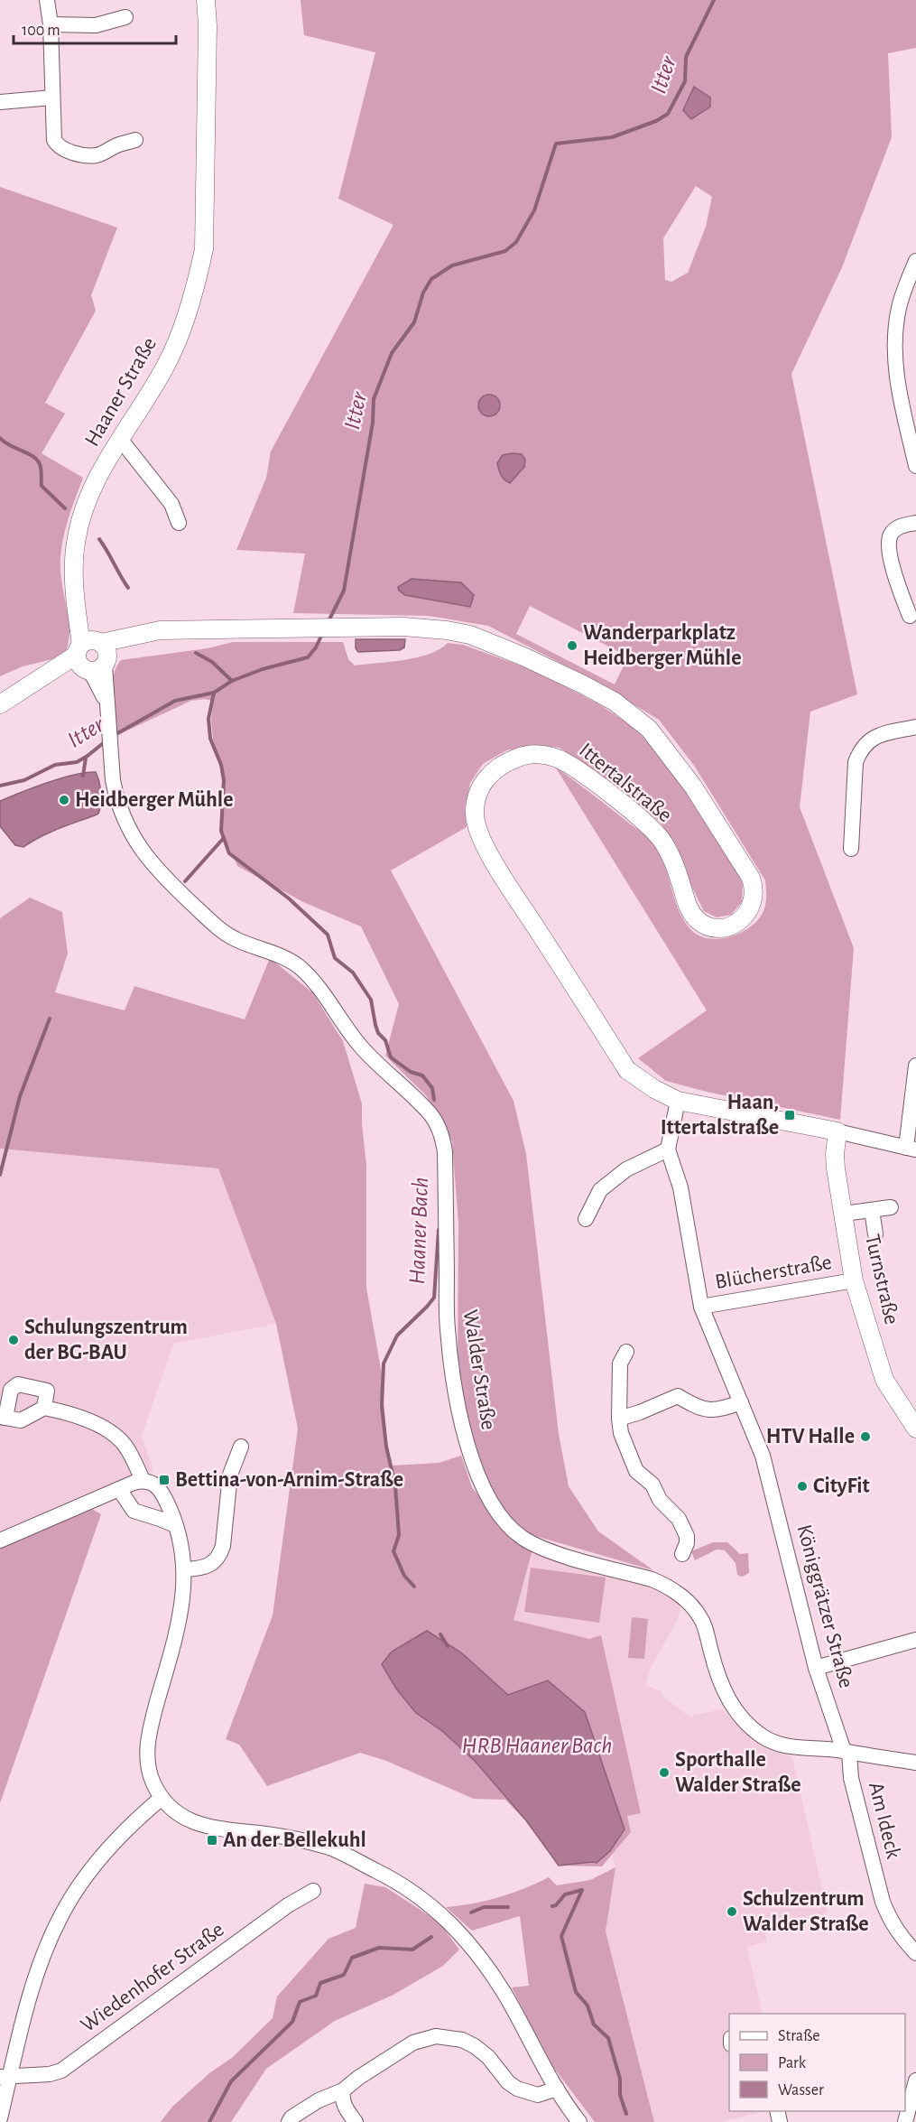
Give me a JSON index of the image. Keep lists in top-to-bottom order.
{
  "streets": {
    "main road": ["Haaner Straße", "Ittertalstraße", "Turnstraße"],
    "street": [
      "Blücherstraße",
      "Walder Straße",
      "Königgrätzer Straße",
      "Am Ideck",
      "Wiedenhofer Straße"
    ]
  },
  "crossings": [
    ["Haaner Straße", "Ittertalstraße"],
    ["Haaner Straße", "Walder Straße"],
    ["Ittertalstraße", "Turnstraße"],
    ["Ittertalstraße", "Königgrätzer Straße"],
    ["Blücherstraße", "Turnstraße"],
    ["Blücherstraße", "Königgrätzer Straße"],
    ["Walder Straße", "Königgrätzer Straße"],
    ["Walder Straße", "Am Ideck"],
    ["Königgrätzer Straße", "Am Ideck"]
  ],
  "water": ["Itter", "Haaner Bach", "HRB Haaner Bach"],
  "places": {
    "other": [
      "Wanderparkplatz Heidberger Mühle",
      "Heidberger Mühle",
      "Schulungszentrum der BG-BAU",
      "HTV Halle",
      "CityFit",
      "Sporthalle Walder Straße",
      "Schulzentrum Walder Straße"
    ],
    "transit": ["Haan, Ittertalstraße", "Bettina-von-Arnim-Straße", "An der Bellekuhl"]
  },
  "legend": ["Straße", "Park", "Wasser"],
  "scale_bar": "100 m"
}
